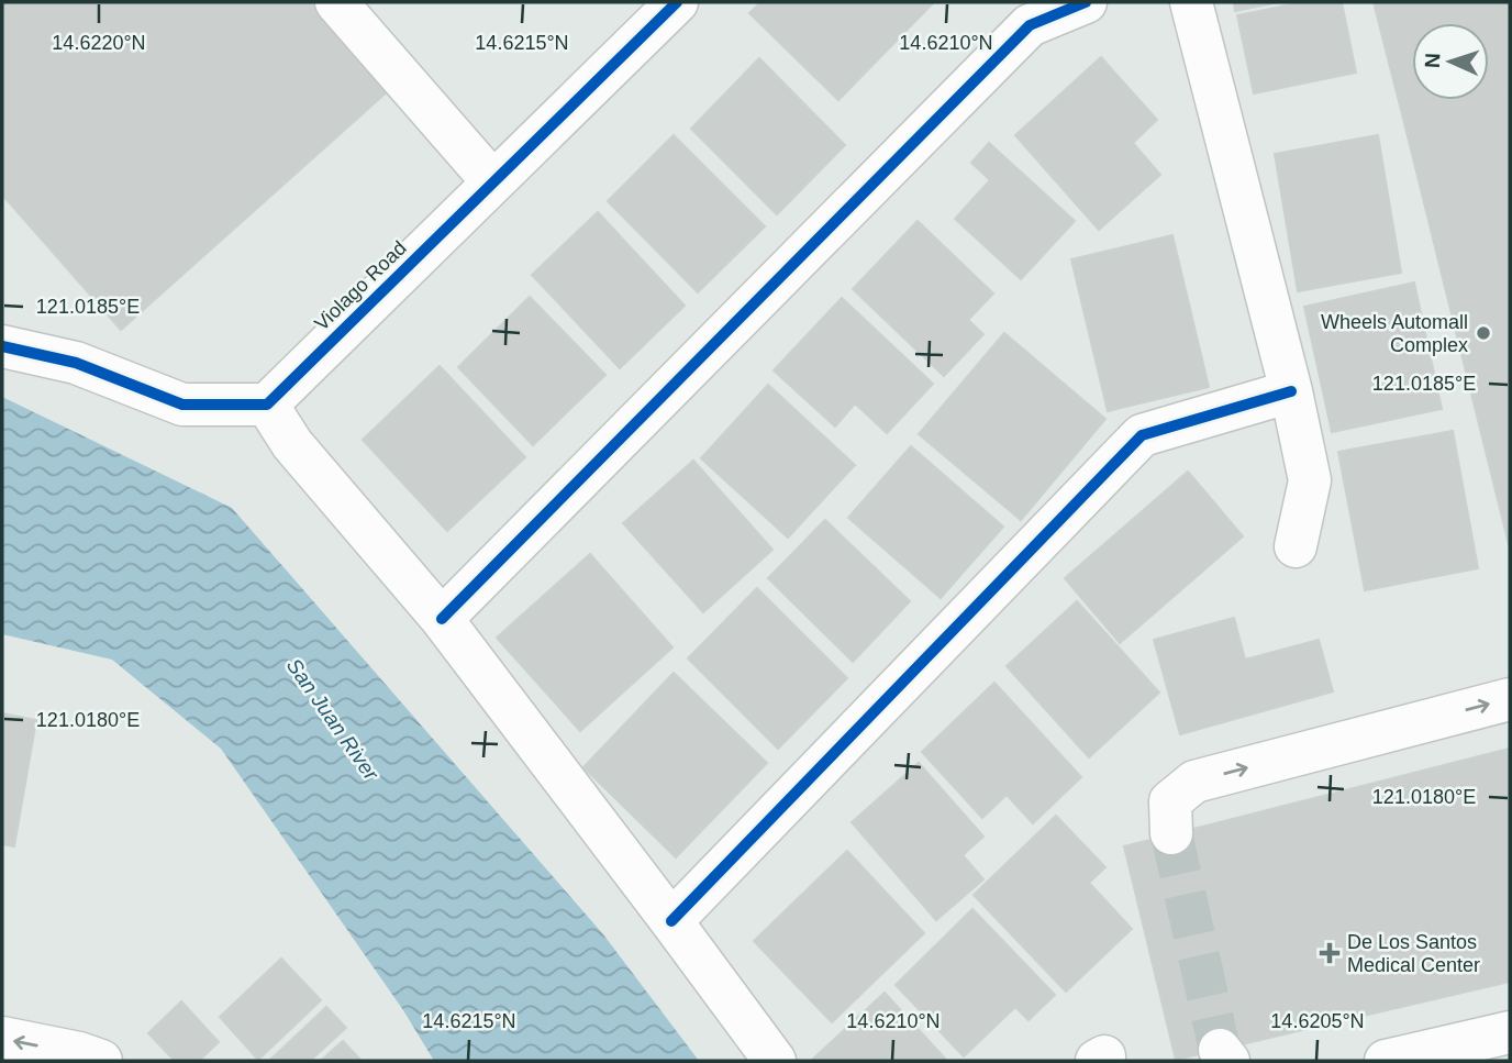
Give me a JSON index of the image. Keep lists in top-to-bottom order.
{
  "streets": {
    "street": ["Violago Road"]
  },
  "water": ["San Juan River"],
  "places": {
    "other": ["Wheels Automall Complex"],
    "health": ["De Los Santos Medical Center"]
  },
  "north": "left",
  "coordinates": [
    "14.6220°N",
    "14.6215°N",
    "14.6210°N",
    "121.0185°E",
    "121.0180°E",
    "14.6205°N"
  ]
}
